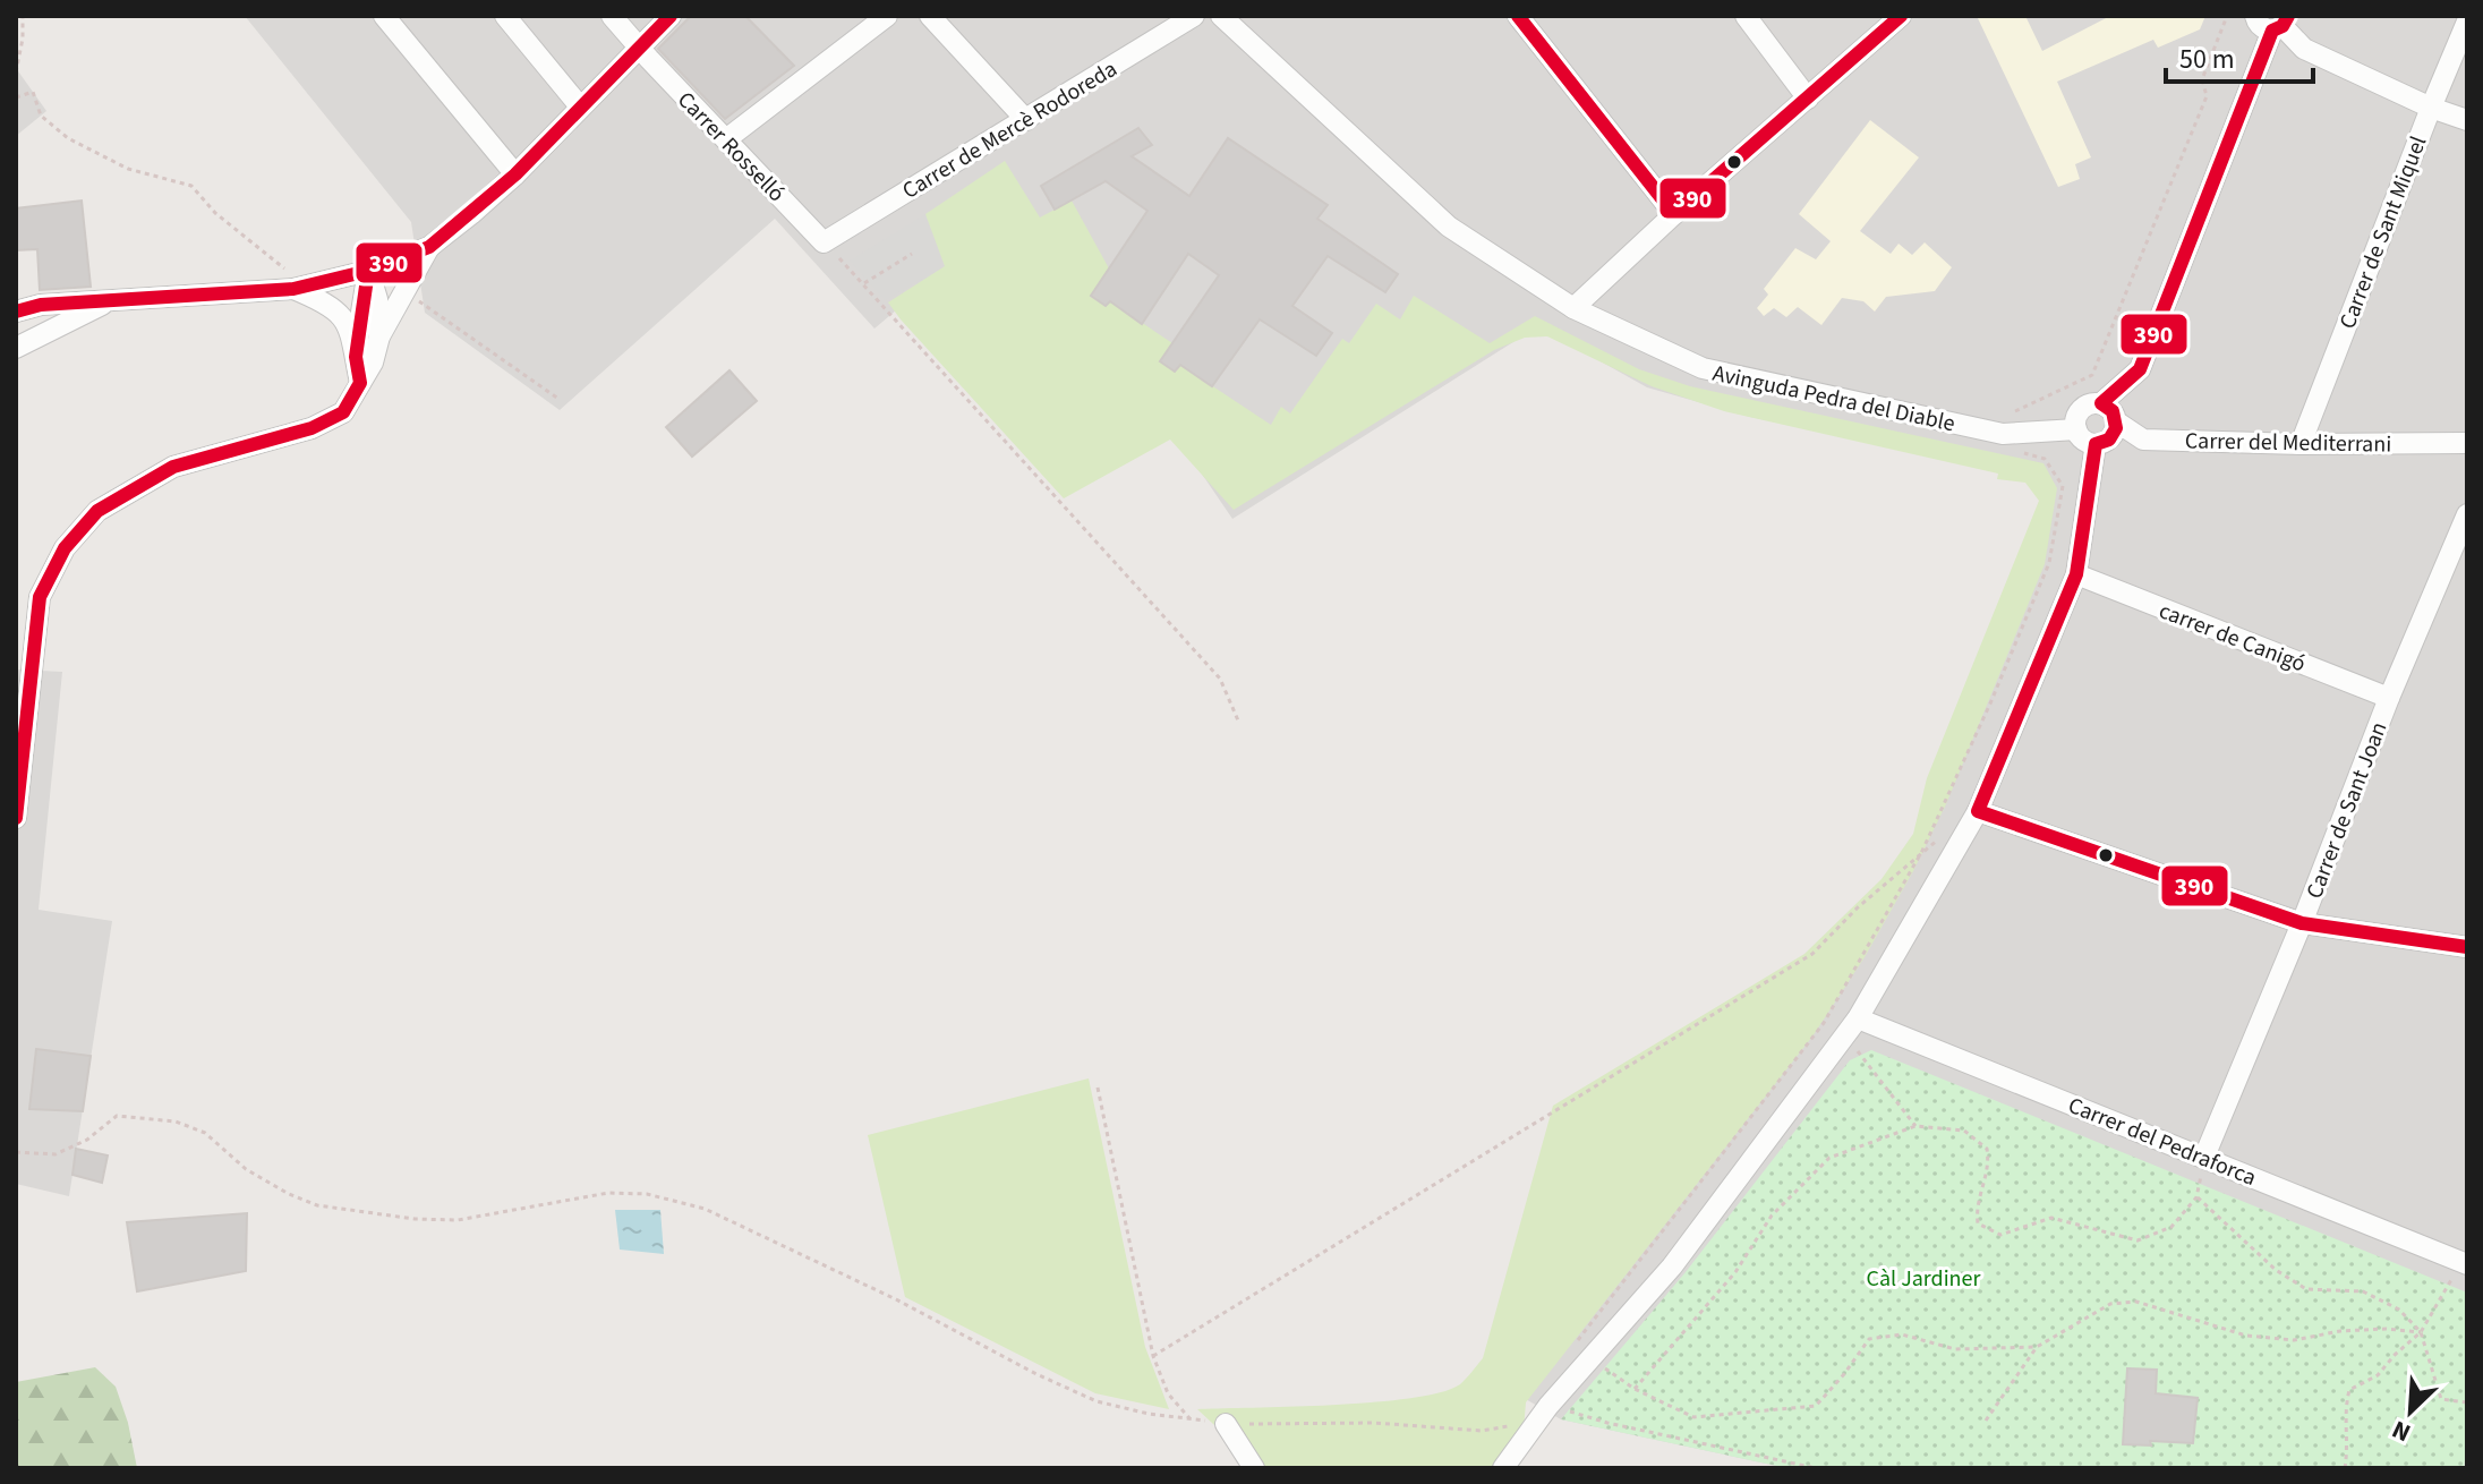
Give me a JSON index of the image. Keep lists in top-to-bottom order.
{
  "streets": {
    "street": [
      "Carrer de Mercè Rodoreda",
      "Carrer Rosselló",
      "Carrer de Sant Miquel",
      "Avinguda Pedra del Diable",
      "Carrer del Mediterrani",
      "carrer de Canigó",
      "Carrer de Sant Joan",
      "Carrer del Pedraforca"
    ]
  },
  "crossings": [
    ["Carrer de Mercè Rodoreda", "Carrer Rosselló"],
    ["Carrer de Sant Miquel", "Carrer del Mediterrani"],
    ["Avinguda Pedra del Diable", "Carrer del Mediterrani"],
    ["carrer de Canigó", "Carrer de Sant Joan"],
    ["Carrer de Sant Joan", "Carrer del Pedraforca"]
  ],
  "parks": ["Càl Jardiner"],
  "lines": ["transit line 390"],
  "scale_bar": "50 m",
  "north": "bottom left"
}
